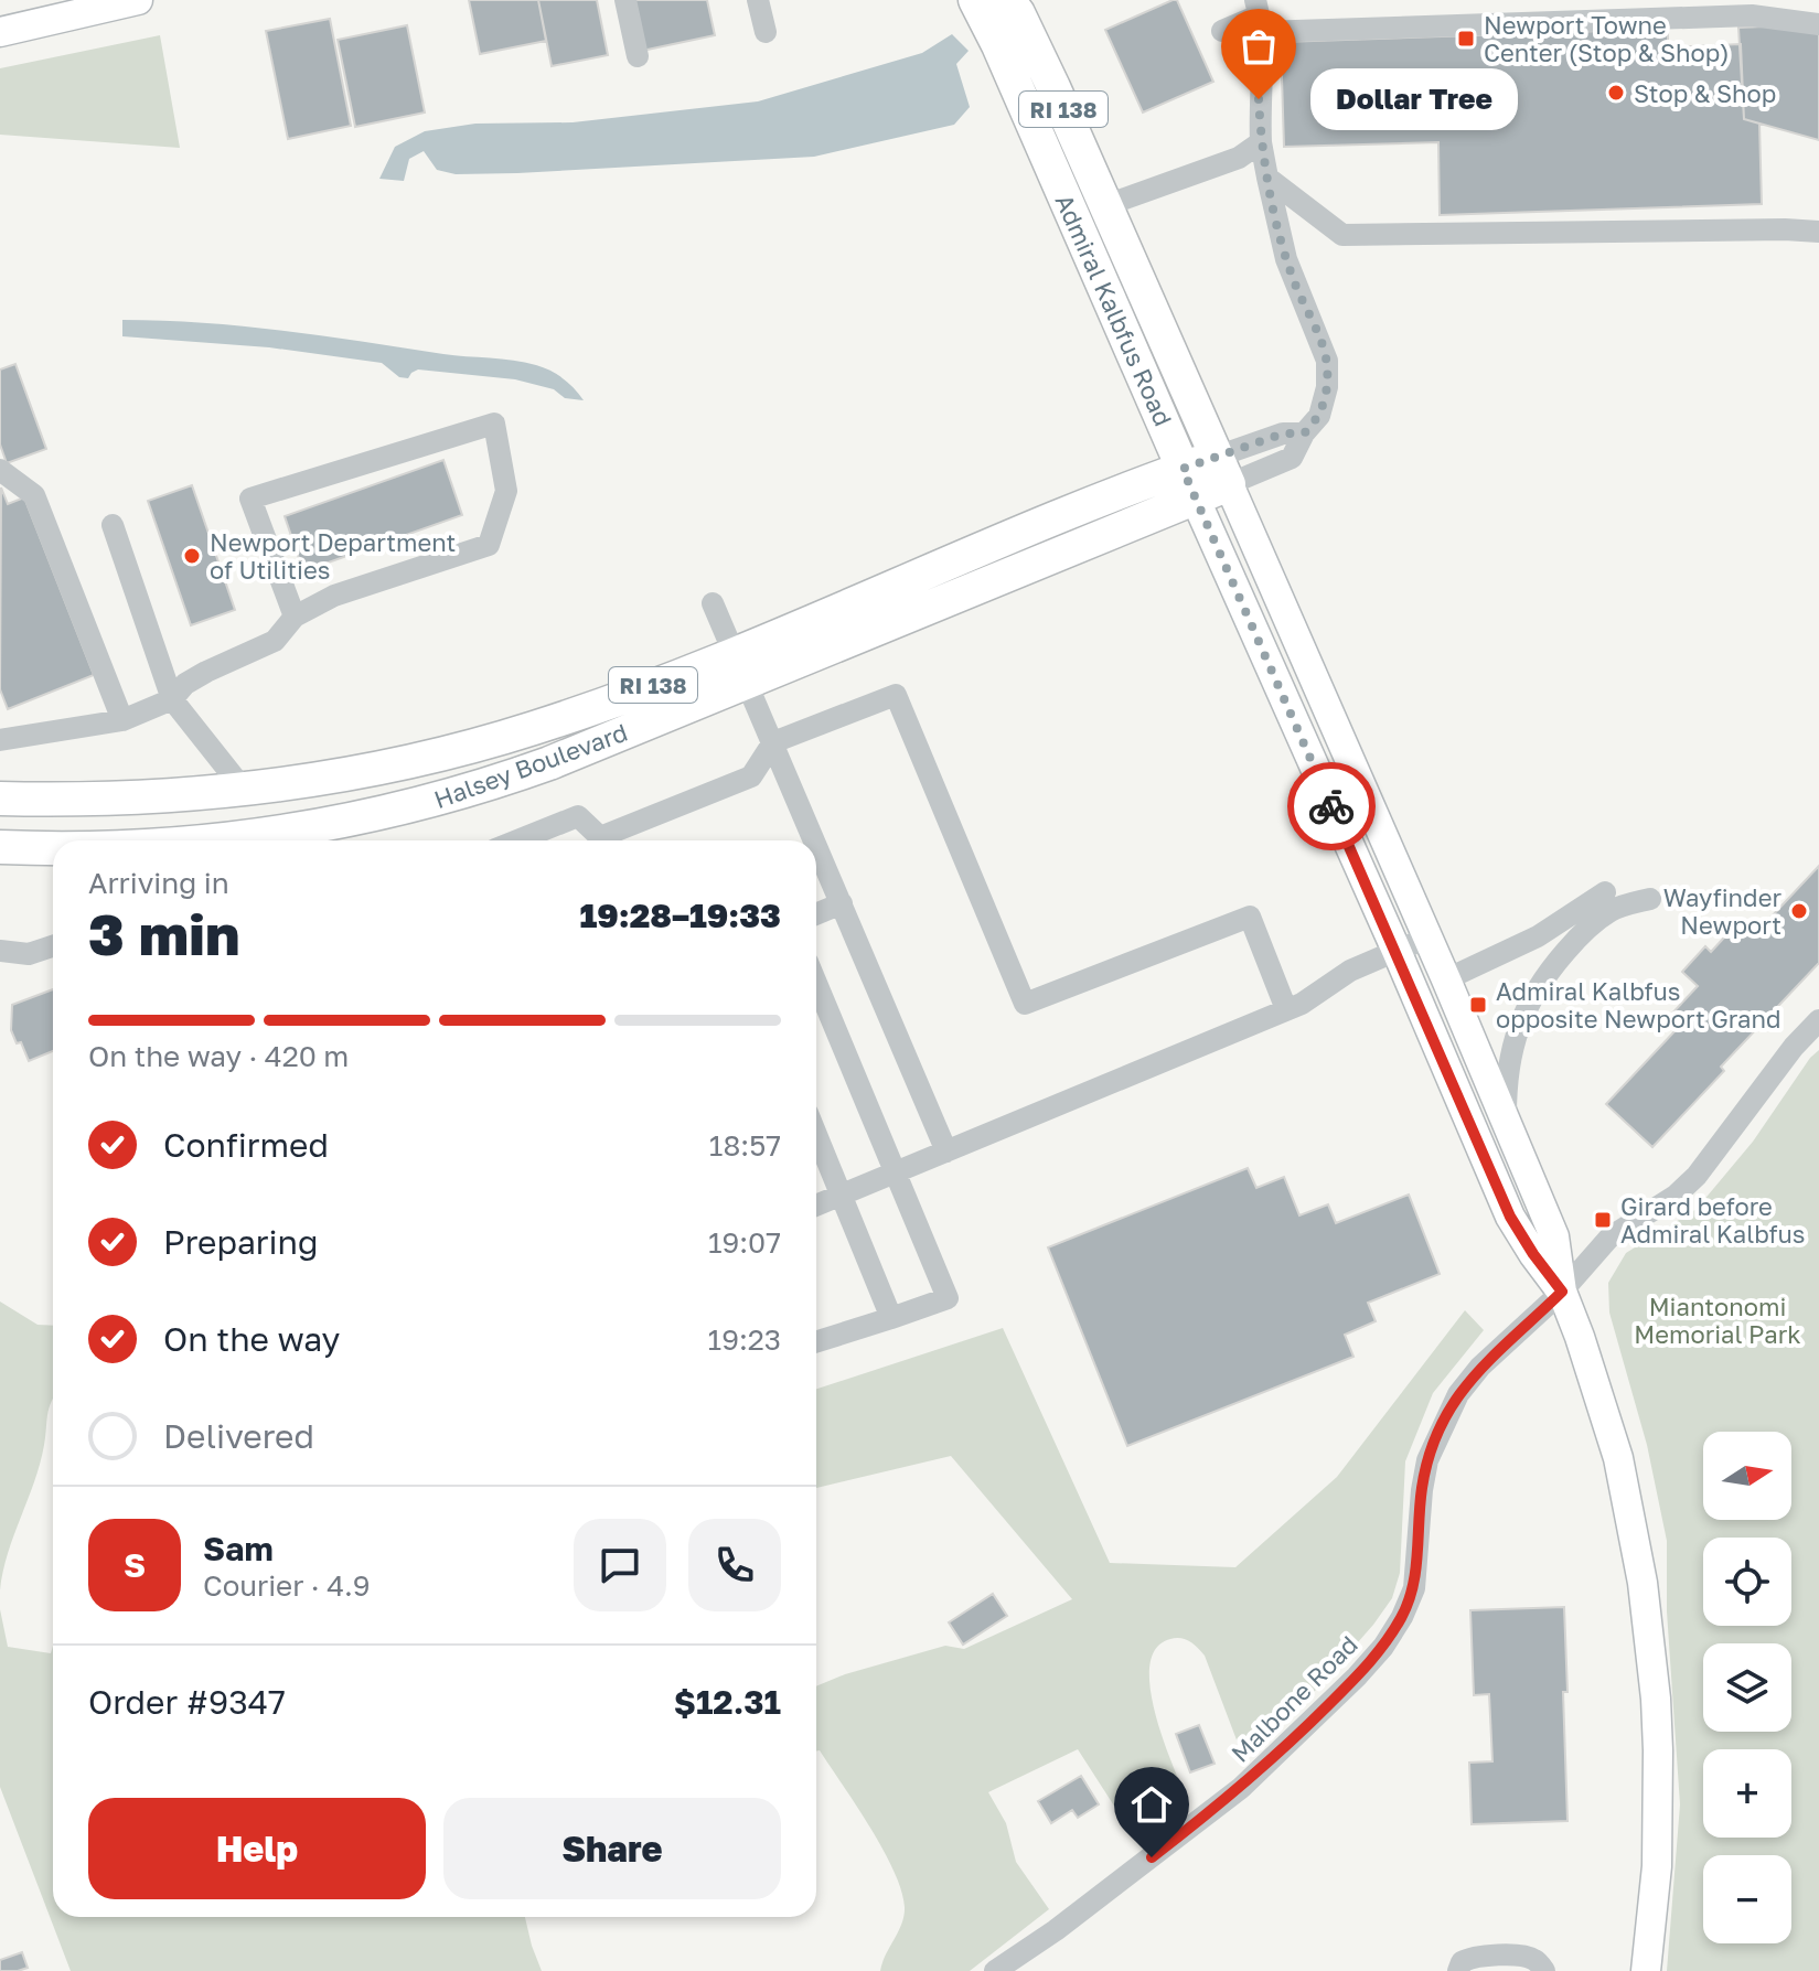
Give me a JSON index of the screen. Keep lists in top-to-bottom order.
{
  "streets": {
    "highway": ["RI 138", "Admiral Kalbfus Road", "Halsey Boulevard"],
    "street": ["Malbone Road"]
  },
  "crossings": [
    ["Admiral Kalbfus Road", "Halsey Boulevard"],
    ["Admiral Kalbfus Road", "Malbone Road"]
  ],
  "parks": ["Miantonomi Memorial Park"],
  "places": {
    "transit": ["Newport Towne Center (Stop & Shop)", "Admiral Kalbfus opposite Newport Grand", "Girard before Admiral Kalbfus"],
    "other": [
      "Stop & Shop",
      "Dollar Tree",
      "Newport Department of Utilities",
      "Wayfinder Newport"
    ]
  },
  "north": "right",
  "page": {
    "bubble": "Dollar Tree",
    "heading": ["3 min", "Arriving in", "19:28–19:33"],
    "panel": [
      "Sam",
      "Courier · 4.9",
      "Order #9347",
      "$12.31"
    ],
    "bar": "On the way · 420 m",
    "list": [
      ["Confirmed", "18:57"],
      ["Preparing", "19:07"],
      ["On the way", "19:23"],
      "Delivered"
    ],
    "map_buttons": ["+", "−"],
    "round": "S",
    "buttons": ["Help", "Share"]
  }
}
